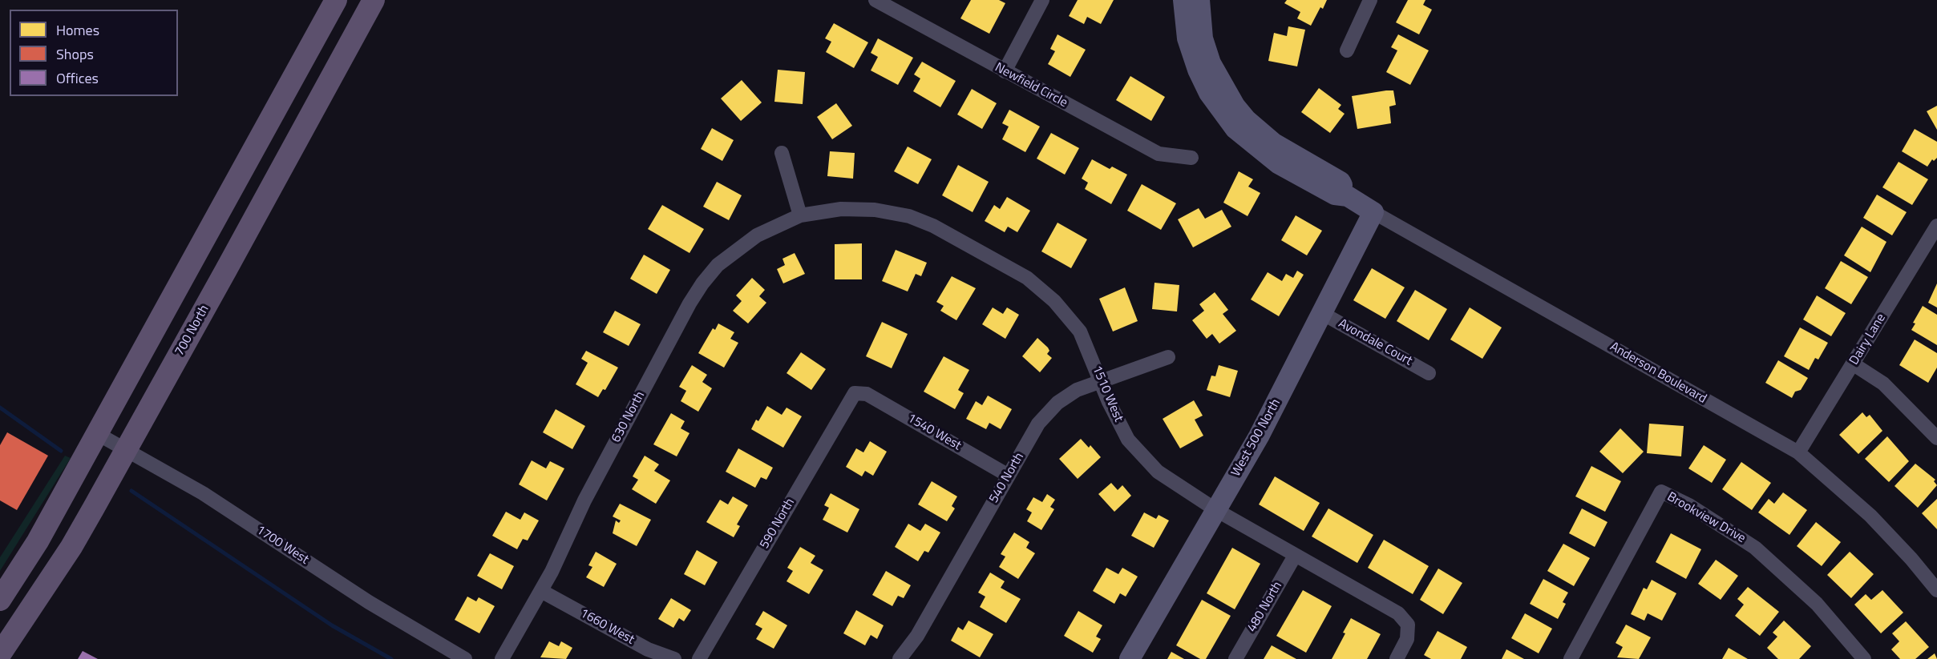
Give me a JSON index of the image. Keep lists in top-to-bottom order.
{
  "streets": {
    "main road": ["700 North"],
    "street": [
      "Newfield Circle",
      "Dairy Lane",
      "Avondale Court",
      "Anderson Boulevard",
      "1510 West",
      "630 North",
      "1540 West",
      "West 500 North",
      "540 North",
      "Brookview Drive",
      "590 North",
      "1700 West",
      "480 North",
      "1660 West"
    ]
  },
  "crossings": [
    ["700 North", "1700 West"],
    ["Dairy Lane", "Anderson Boulevard"],
    ["Avondale Court", "West 500 North"],
    ["Anderson Boulevard", "West 500 North"],
    ["1510 West", "630 North"],
    ["1510 West", "West 500 North"],
    ["1510 West", "540 North"],
    ["1510 West", "480 North"],
    ["630 North", "1660 West"],
    ["1540 West", "540 North"],
    ["1540 West", "590 North"]
  ],
  "legend": ["Homes", "Shops", "Offices"]
}
